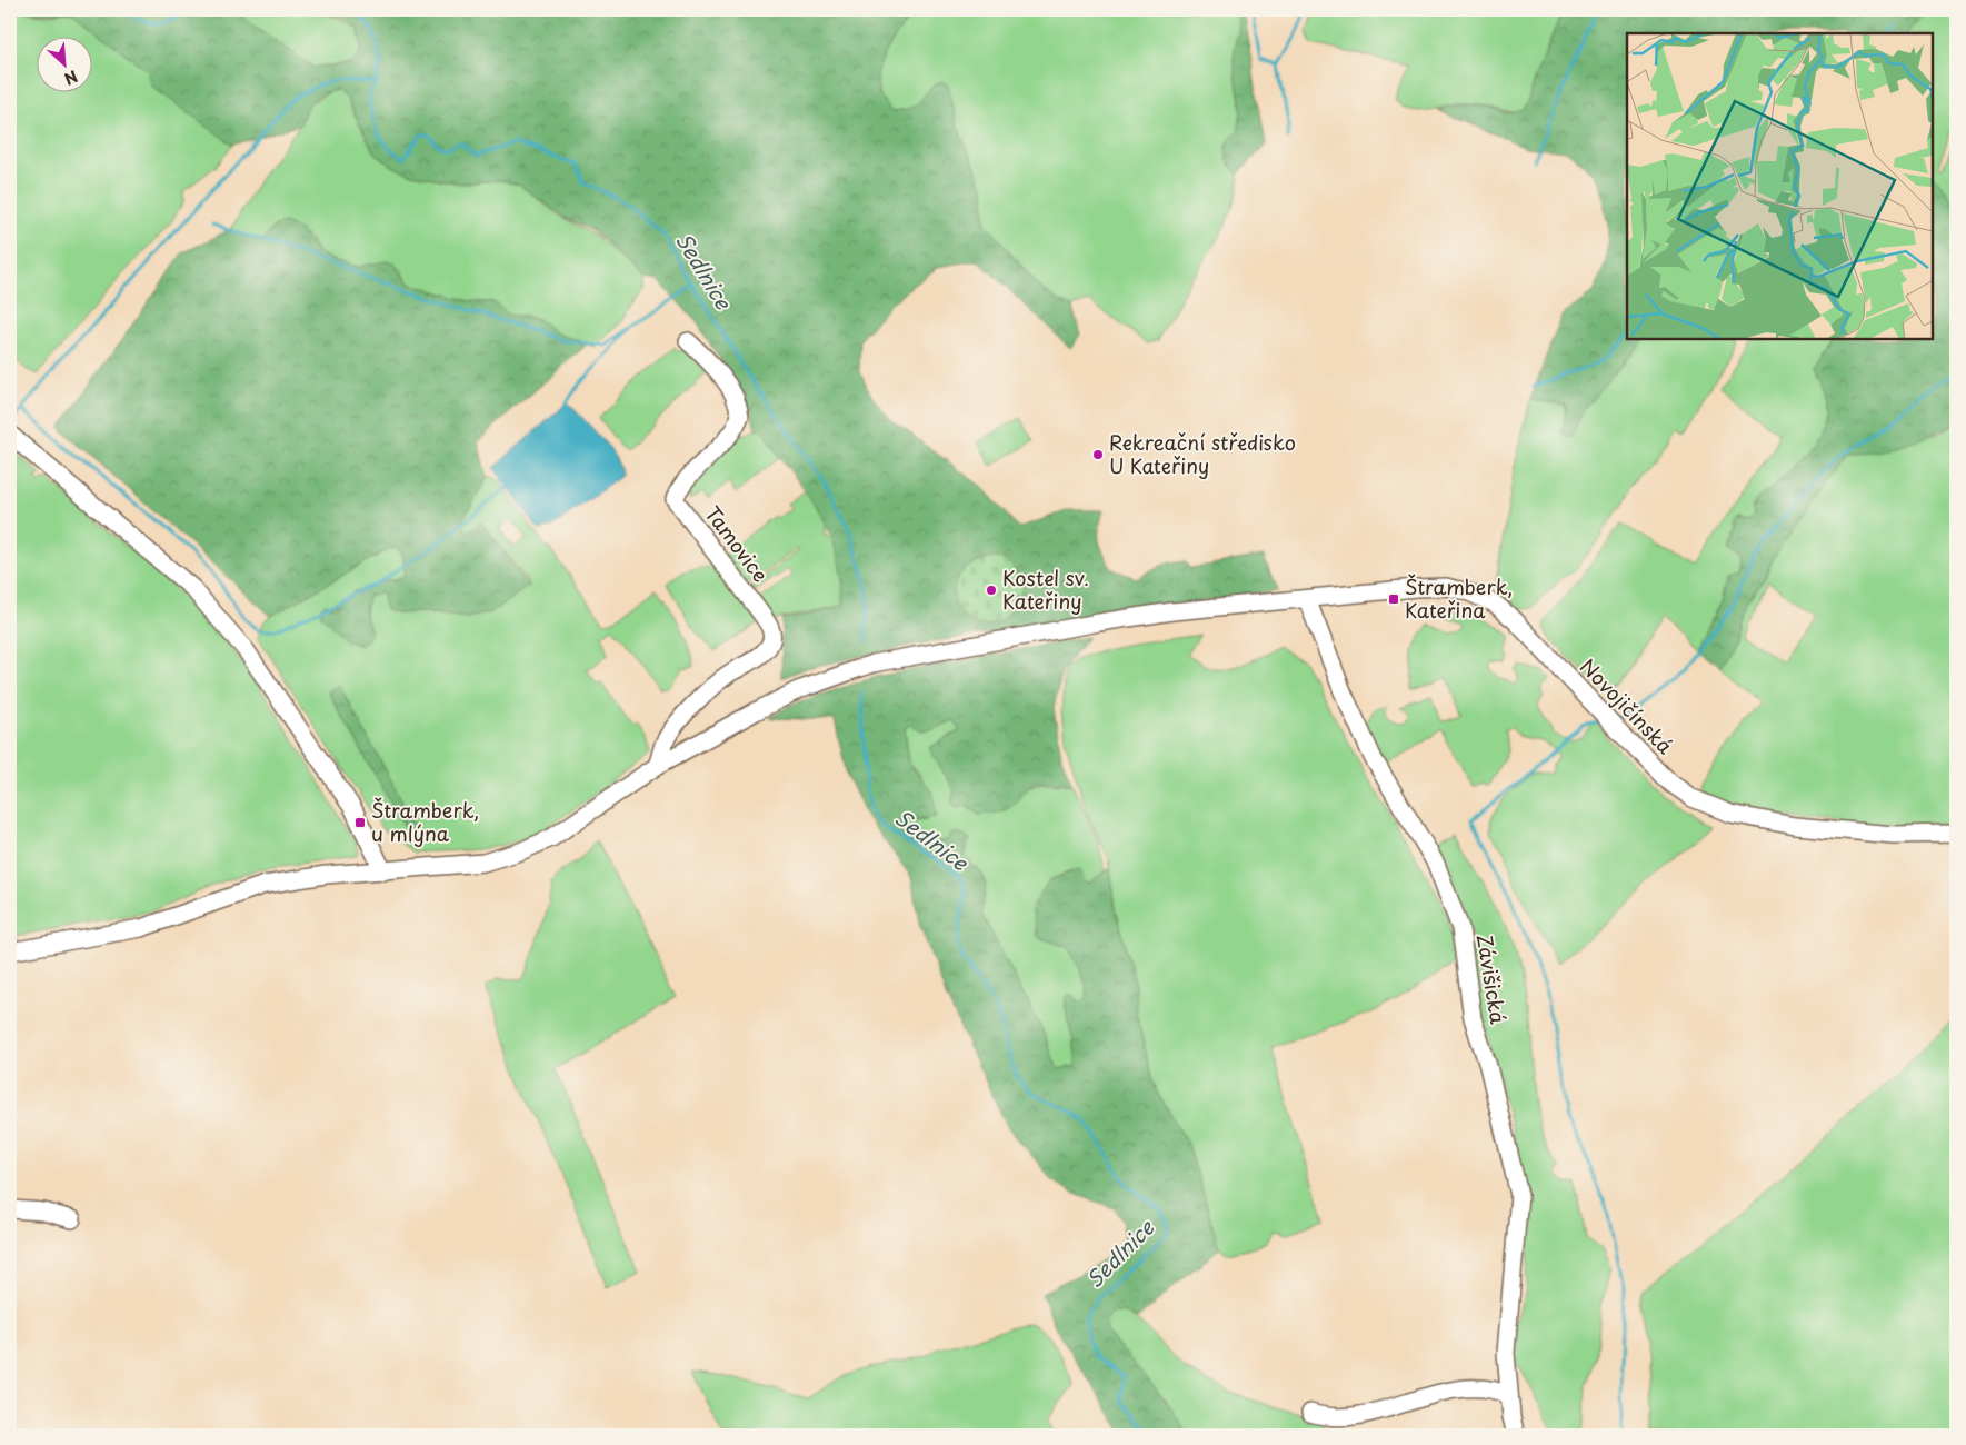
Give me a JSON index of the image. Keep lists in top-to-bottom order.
{
  "streets": {
    "street": ["Tamovice", "Novojičínská", "Závišická"]
  },
  "crossings": [
    ["Tamovice", "Novojičínská"],
    ["Novojičínská", "Závišická"]
  ],
  "water": ["Sedlnice"],
  "places": {
    "other": ["Rekreační středisko U Kateřiny", "Kostel sv. Kateřiny"],
    "transit": ["Štramberk, Kateřina", "Štramberk, u mlýna"]
  },
  "north": "bottom right"
}
